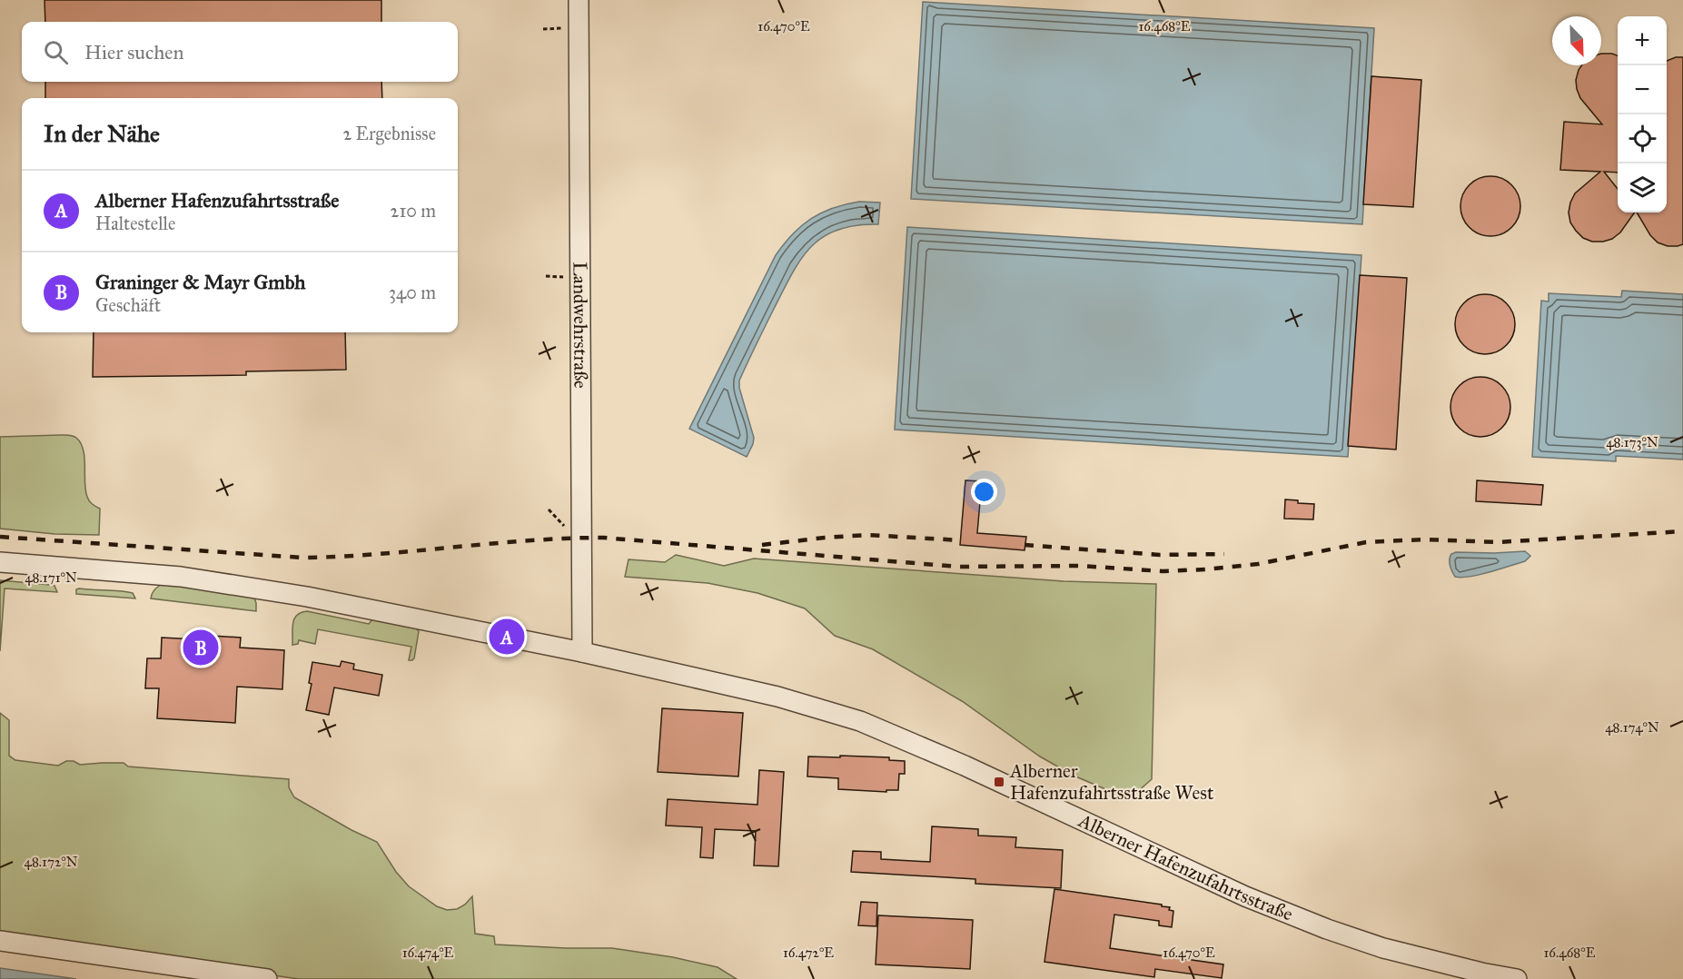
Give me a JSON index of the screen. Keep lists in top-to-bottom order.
{
  "streets": {
    "street": ["Landwehrstraße", "Alberner Hafenzufahrtsstraße"]
  },
  "crossings": [
    ["Landwehrstraße", "Alberner Hafenzufahrtsstraße"]
  ],
  "places": {
    "transit": ["Alberner Hafenzufahrtsstraße West"]
  },
  "north": "bottom right",
  "page": {
    "map_buttons": ["+", "−"],
    "search": "Hier suchen",
    "heading": ["In der Nähe", "2 Ergebnisse"],
    "list": [
      {
        "mark": "A",
        "name": "Alberner Hafenzufahrtsstraße",
        "note": "Haltestelle",
        "value": "210 m"
      },
      {
        "mark": "B",
        "name": "Graninger & Mayr Gmbh",
        "note": "Geschäft",
        "value": "340 m"
      }
    ],
    "pins": ["A", "B"]
  },
  "coordinates": [
    "16.470°E",
    "16.468°E",
    "48.173°N",
    "48.171°N",
    "48.174°N",
    "48.172°N",
    "16.474°E",
    "16.472°E"
  ]
}
